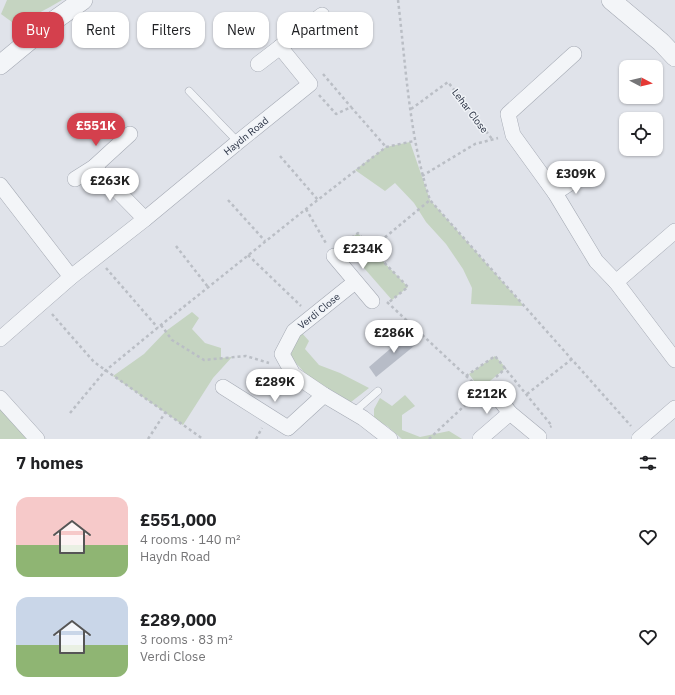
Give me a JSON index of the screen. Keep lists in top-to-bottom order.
{
  "streets": {
    "street": ["Haydn Road", "Verdi Close"],
    "path": ["Lehar Close"]
  },
  "north": "right",
  "page": {
    "chip": [
      "Buy",
      "Rent",
      "Filters",
      "New",
      "Apartment"
    ],
    "price": [
      "£551K",
      "£309K",
      "£263K",
      "£234K",
      "£286K",
      "£289K",
      "£212K"
    ],
    "heading": "7 homes",
    "list": [
      {
        "name": "£551,000",
        "note": "4 rooms · 140 m² · Haydn Road"
      },
      {
        "name": "£289,000",
        "note": "3 rooms · 83 m² · Verdi Close"
      }
    ]
  }
}
